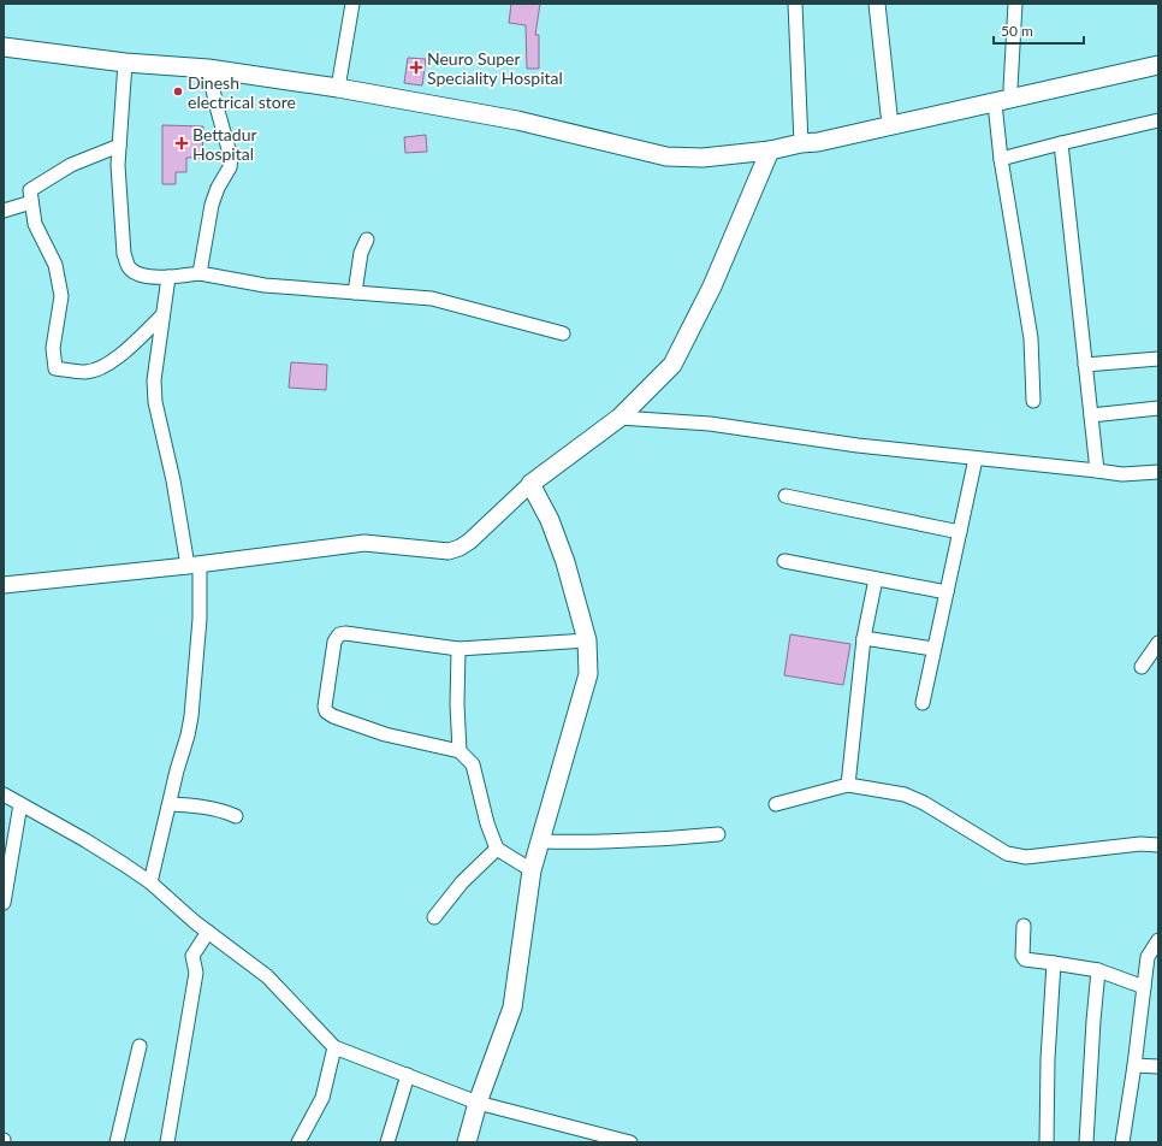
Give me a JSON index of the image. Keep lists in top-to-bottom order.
{
  "places": {
    "health": ["Neuro Super Speciality Hospital", "Bettadur Hospital"],
    "other": ["Dinesh electrical store"]
  },
  "scale_bar": "50 m"
}
